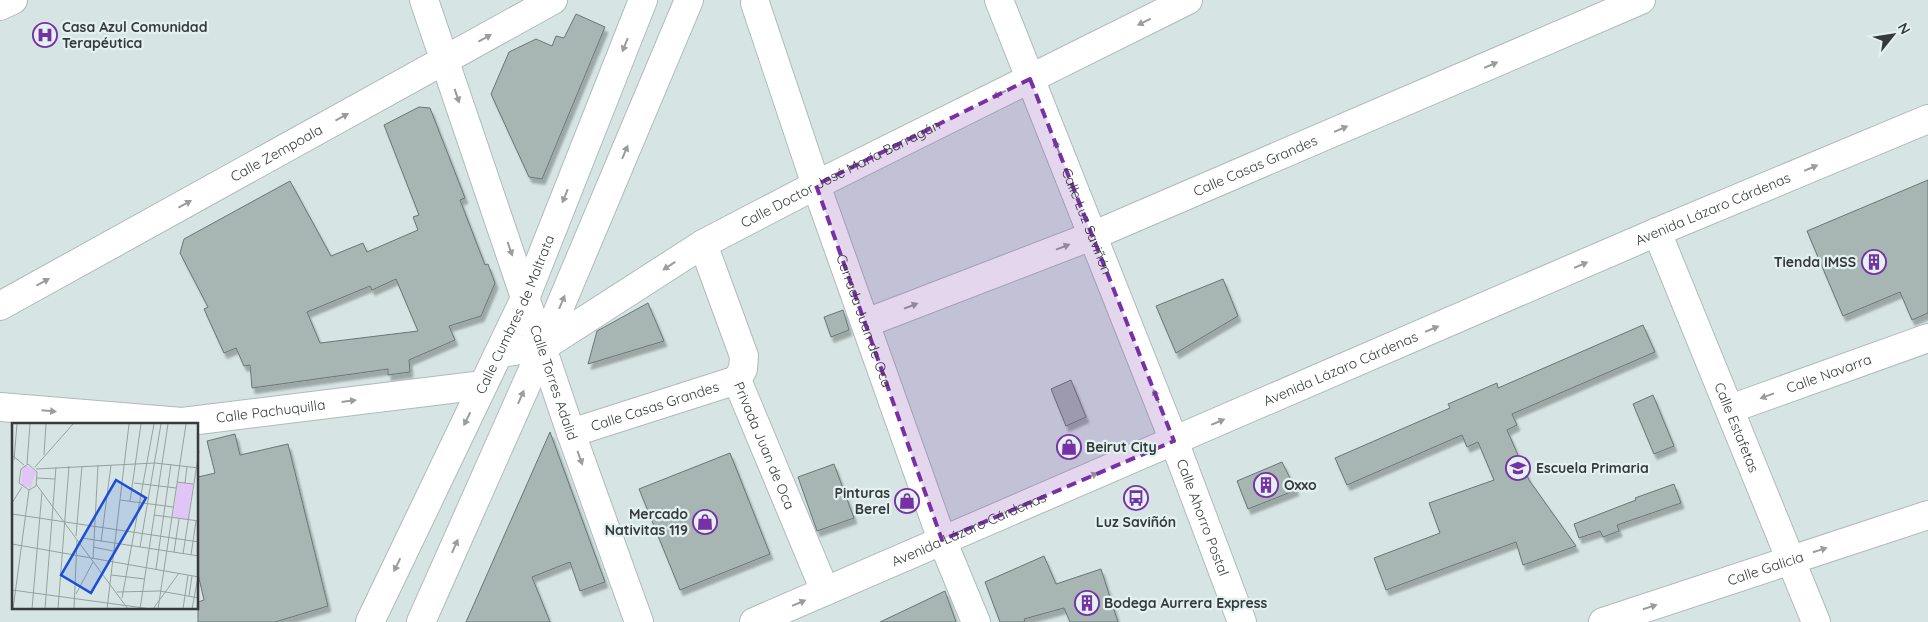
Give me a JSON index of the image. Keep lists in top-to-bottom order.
{
  "streets": {
    "street": [
      "Calle Zempoala",
      "Calle Casas Grandes",
      "Calle Doctor José María Barragán",
      "Avenida Lázaro Cárdenas",
      "Calle Luz Saviñón",
      "Calle Cumbres de Maltrata",
      "Cerrada Juan de Oca",
      "Calle Navarra",
      "Calle Torres Adalid",
      "Calle Pachuquilla",
      "Calle Estafetas",
      "Privada Juan de Oca",
      "Calle Ahorro Postal",
      "Calle Galicia"
    ]
  },
  "crossings": [
    ["Calle Zempoala", "Calle Torres Adalid"],
    ["Calle Casas Grandes", "Calle Luz Saviñón"],
    ["Calle Casas Grandes", "Cerrada Juan de Oca"],
    ["Calle Casas Grandes", "Calle Torres Adalid"],
    ["Calle Casas Grandes", "Privada Juan de Oca"],
    ["Calle Doctor José María Barragán", "Calle Luz Saviñón"],
    ["Calle Doctor José María Barragán", "Calle Cumbres de Maltrata"],
    ["Calle Doctor José María Barragán", "Cerrada Juan de Oca"],
    ["Calle Doctor José María Barragán", "Calle Torres Adalid"],
    ["Calle Doctor José María Barragán", "Privada Juan de Oca"],
    ["Avenida Lázaro Cárdenas", "Calle Luz Saviñón"],
    ["Avenida Lázaro Cárdenas", "Cerrada Juan de Oca"],
    ["Avenida Lázaro Cárdenas", "Calle Estafetas"],
    ["Avenida Lázaro Cárdenas", "Privada Juan de Oca"],
    ["Avenida Lázaro Cárdenas", "Calle Ahorro Postal"],
    ["Calle Luz Saviñón", "Calle Ahorro Postal"],
    ["Calle Cumbres de Maltrata", "Calle Torres Adalid"],
    ["Calle Cumbres de Maltrata", "Calle Pachuquilla"],
    ["Calle Navarra", "Calle Estafetas"],
    ["Calle Estafetas", "Calle Galicia"]
  ],
  "one_way": [
    "Calle Zempoala",
    "Calle Casas Grandes",
    "Calle Doctor José María Barragán",
    "Avenida Lázaro Cárdenas",
    "Calle Luz Saviñón",
    "Calle Navarra",
    "Calle Torres Adalid",
    "Calle Pachuquilla",
    "Calle Galicia"
  ],
  "places": {
    "hospital": ["Casa Azul Comunidad Terapéutica"],
    "building": ["Tienda IMSS", "Oxxo", "Bodega Aurrera Express"],
    "shop": ["Beirut City", "Pinturas Berel", "Mercado Nativitas 119"],
    "school or university": ["Escuela Primaria"],
    "bus stop": ["Luz Saviñón"]
  },
  "north": "top right"
}
